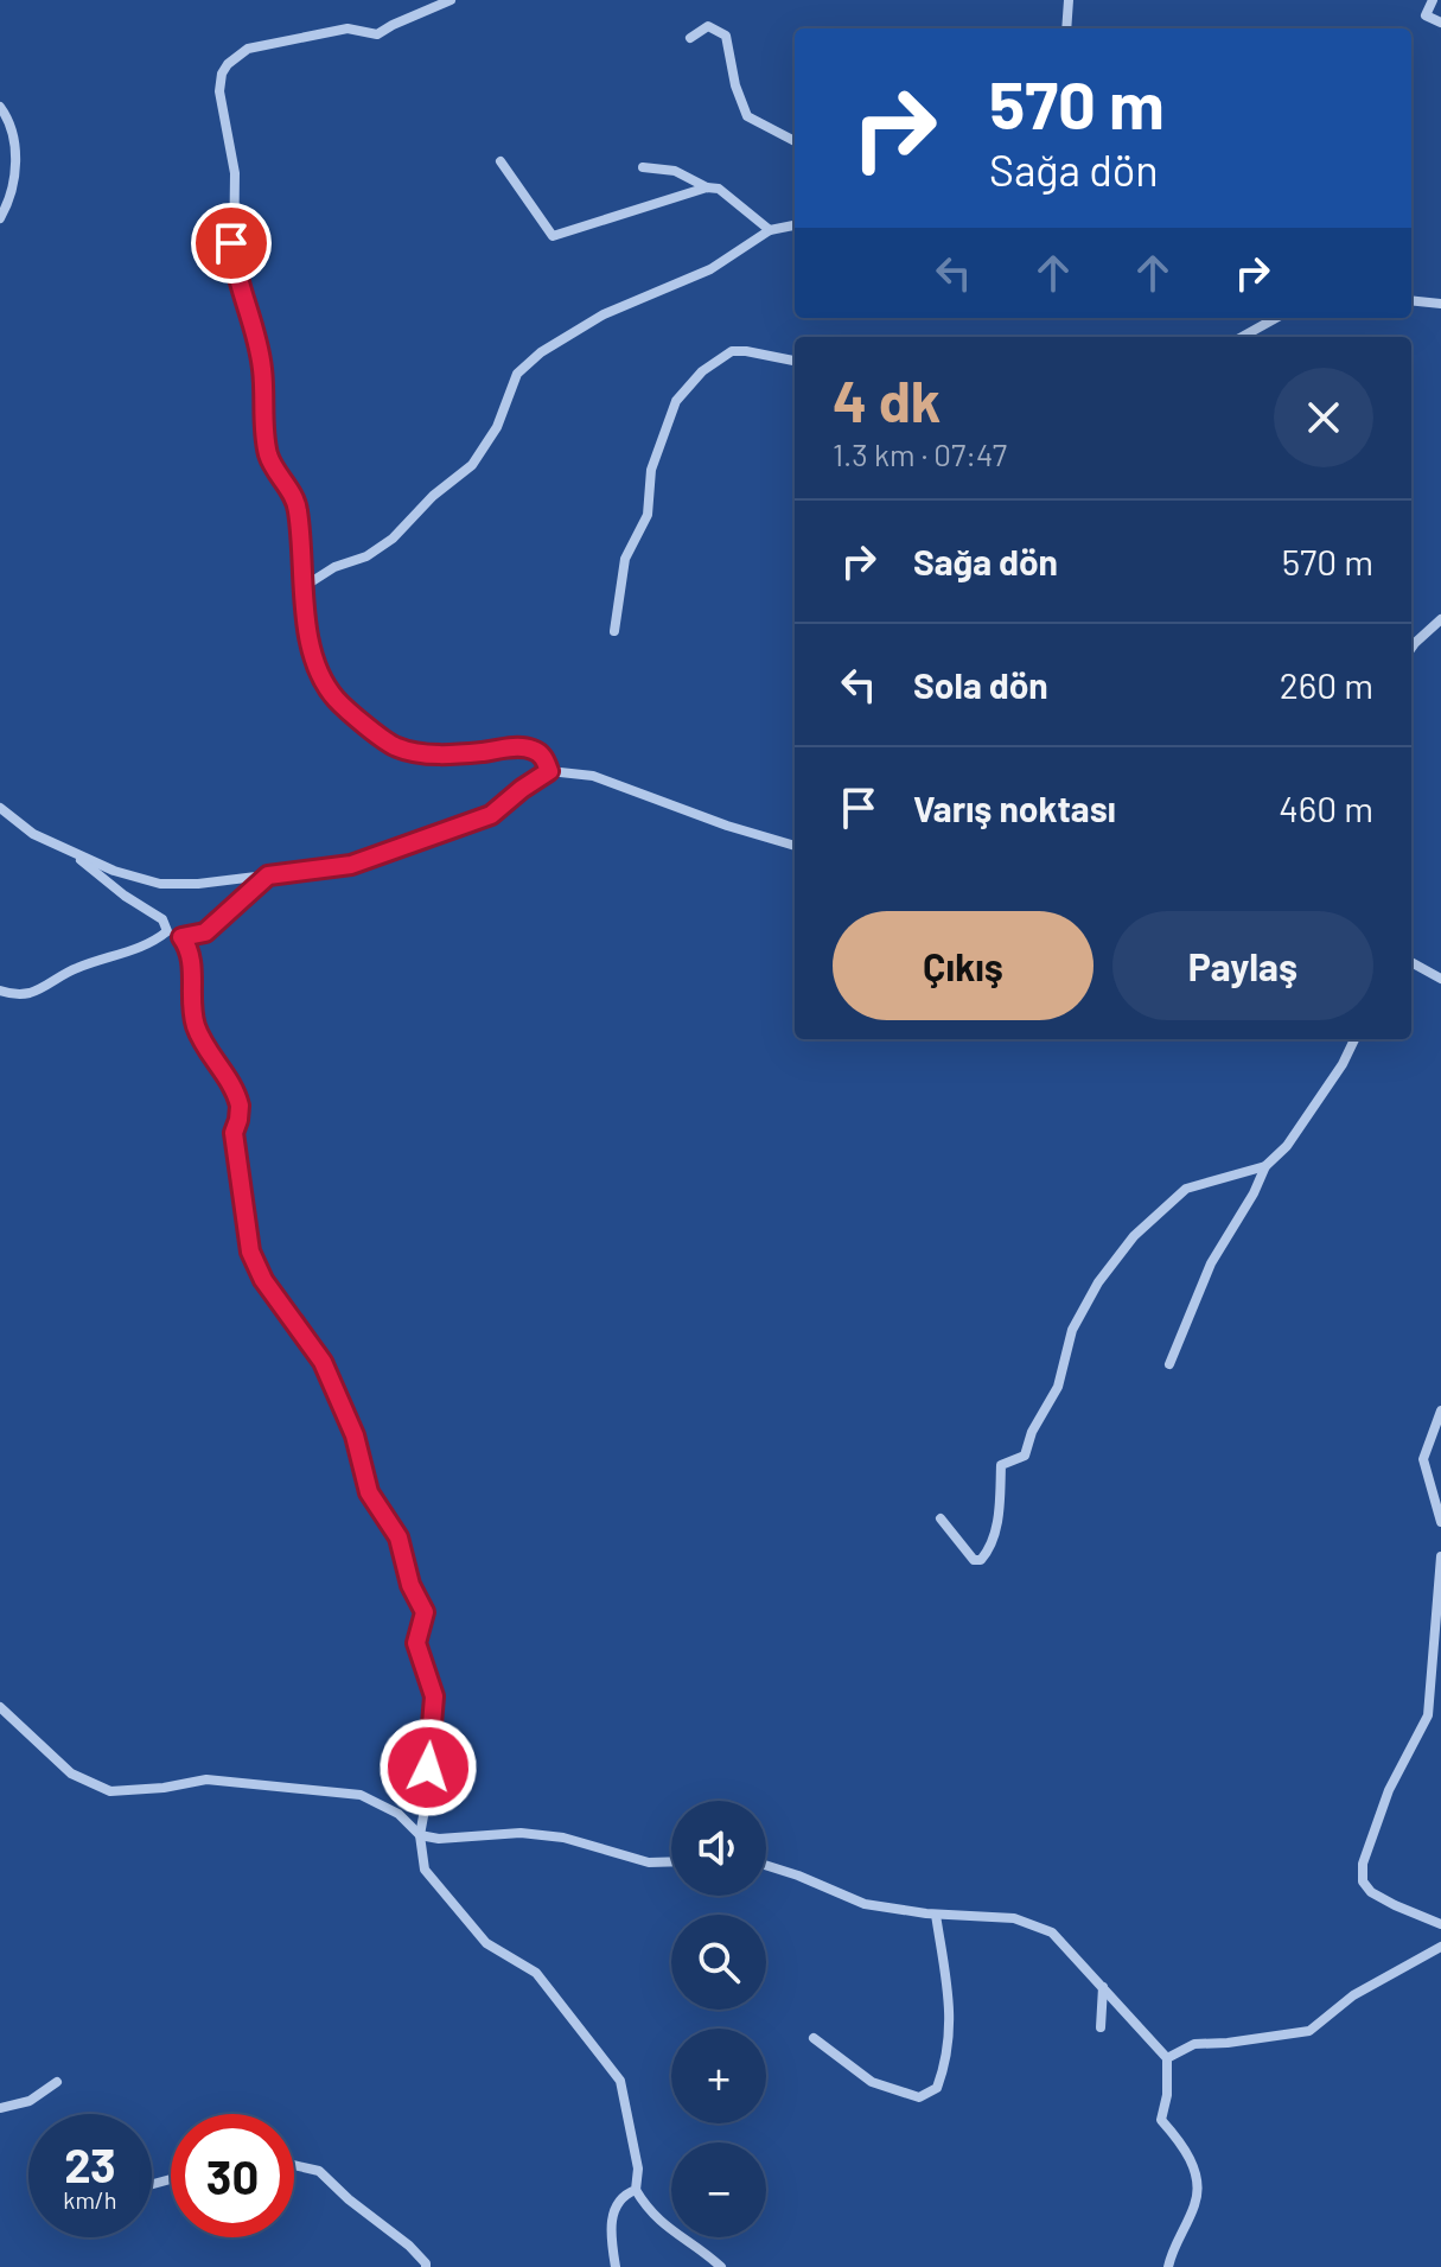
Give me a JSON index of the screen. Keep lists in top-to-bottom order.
{
  "page": {
    "turn": ["570 m", "Sağa dön"],
    "heading": ["4 dk", "1.3 km · 07:47"],
    "list": [
      {
        "name": "Sağa dön",
        "value": "570 m"
      },
      {
        "name": "Sola dön",
        "value": "260 m"
      },
      {
        "name": "Varış noktası",
        "value": "460 m"
      }
    ],
    "buttons": ["Çıkış", "Paylaş"],
    "map_buttons": ["+", "−"],
    "speed": "23 km/h",
    "limit": "30"
  }
}
